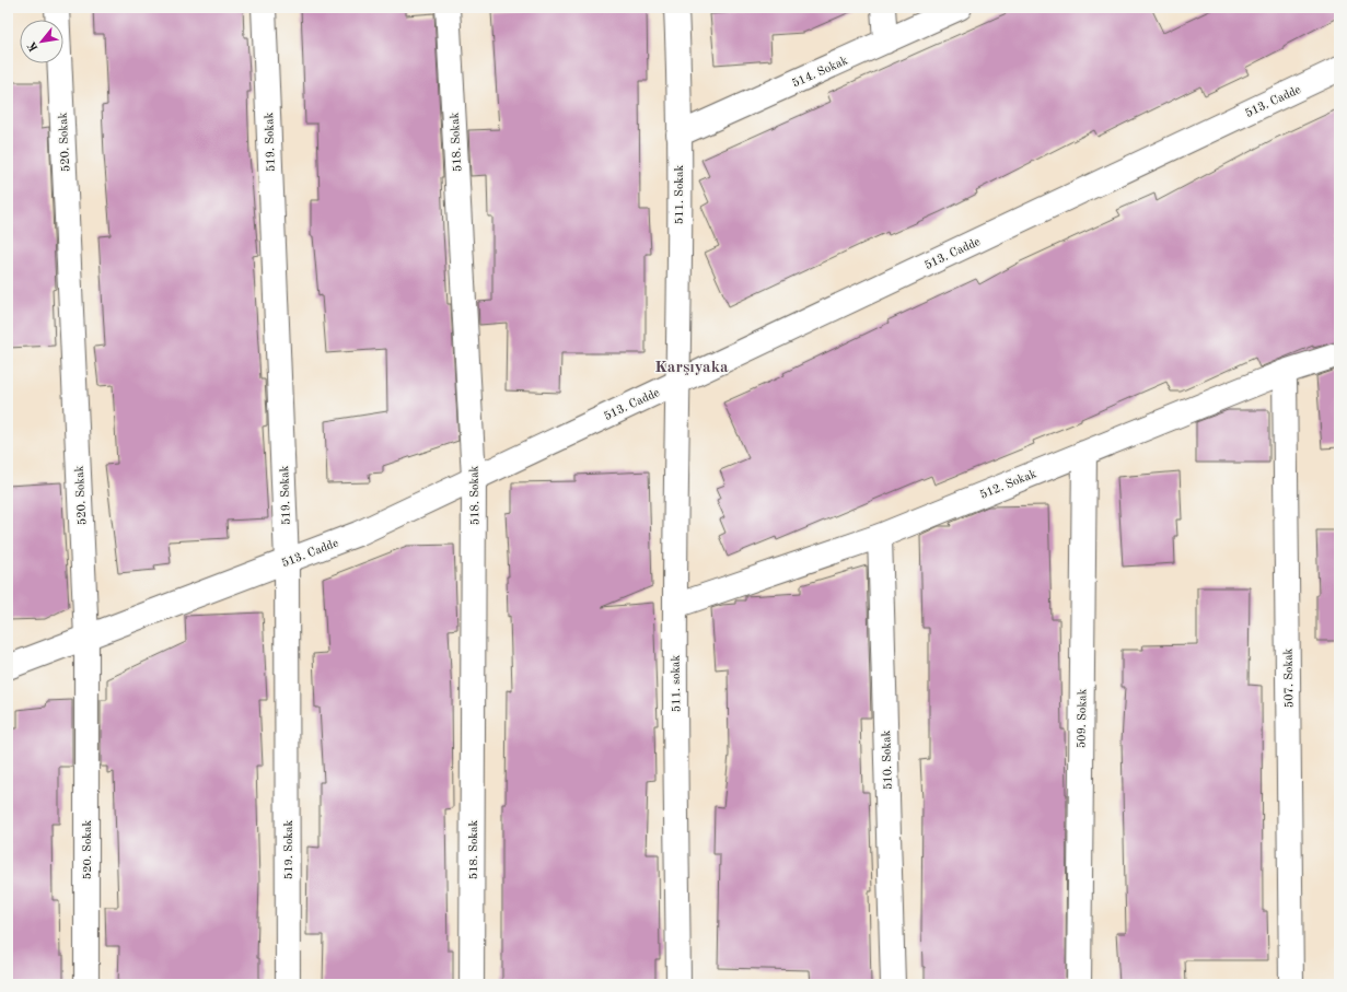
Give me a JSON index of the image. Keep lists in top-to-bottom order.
{
  "streets": {
    "street": [
      "514. Sokak",
      "513. Cadde",
      "520. Sokak",
      "519. Sokak",
      "518. Sokak",
      "511. Sokak",
      "512. Sokak",
      "507. Sokak",
      "511. sokak",
      "509. Sokak",
      "510. Sokak"
    ]
  },
  "crossings": [
    ["514. Sokak", "511. Sokak"],
    ["513. Cadde", "520. Sokak"],
    ["513. Cadde", "519. Sokak"],
    ["513. Cadde", "518. Sokak"],
    ["513. Cadde", "511. Sokak"],
    ["513. Cadde", "511. sokak"],
    ["511. Sokak", "511. sokak"],
    ["512. Sokak", "507. Sokak"],
    ["512. Sokak", "511. sokak"],
    ["512. Sokak", "509. Sokak"],
    ["512. Sokak", "510. Sokak"]
  ],
  "districts": ["Karşıyaka"],
  "north": "bottom left"
}
